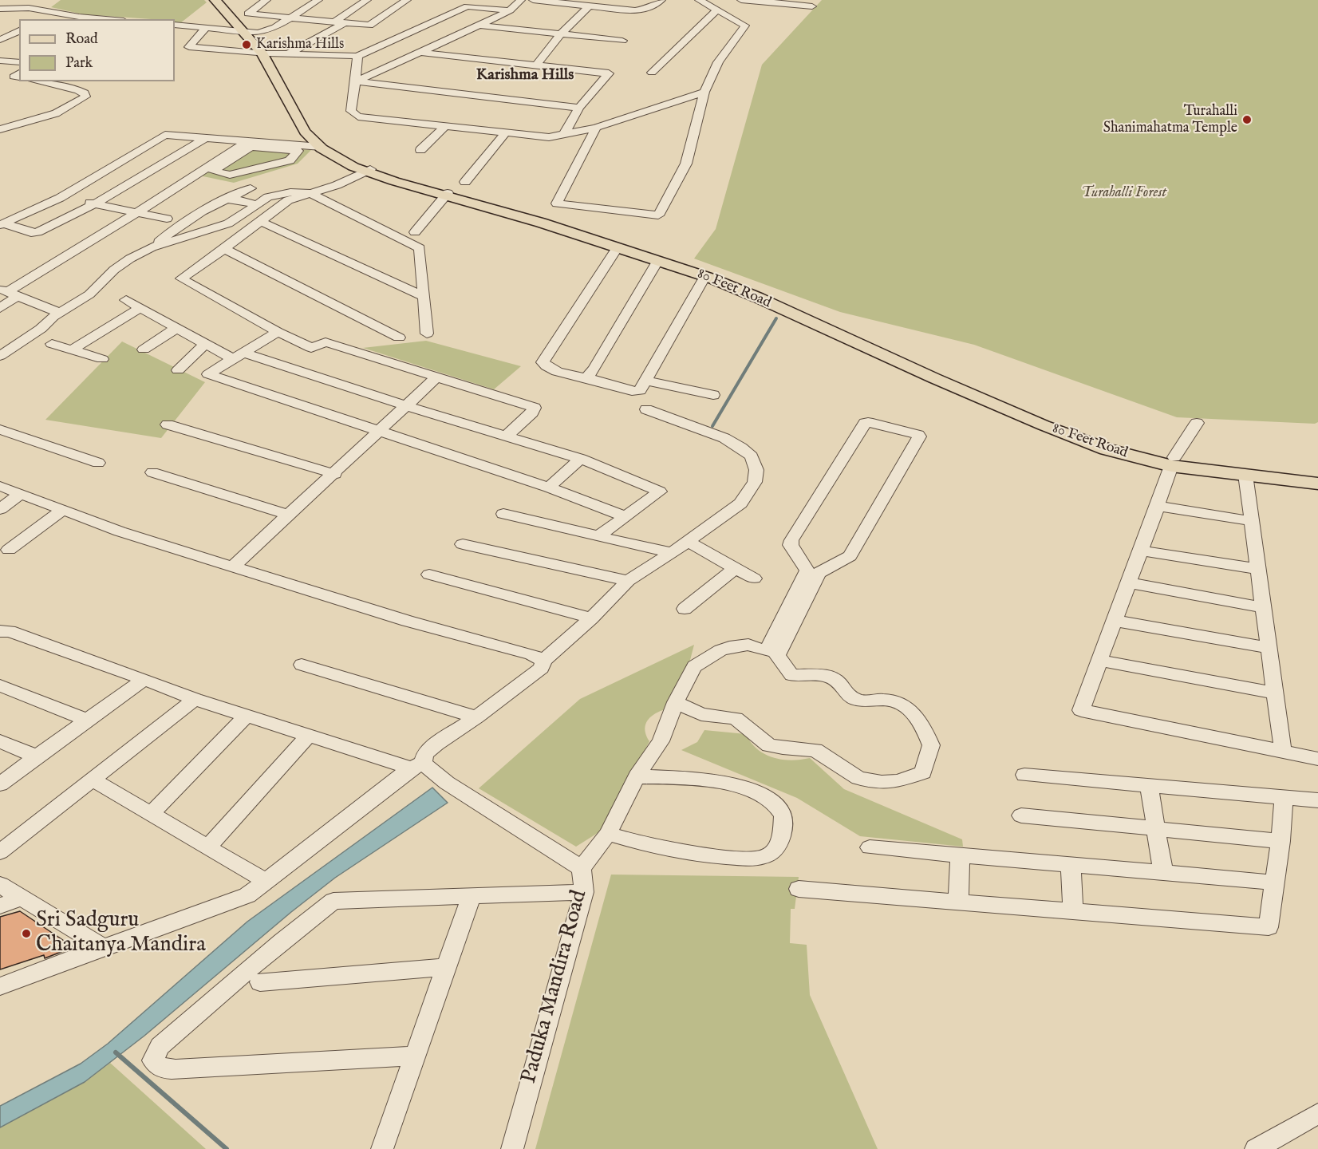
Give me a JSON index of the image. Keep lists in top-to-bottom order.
{
  "streets": {
    "main road": ["80 Feet Road"],
    "street": ["Paduka Mandira Road"]
  },
  "districts": ["Karishma Hills"],
  "parks": ["Turahalli Forest"],
  "places": ["Karishma Hills", "Turahalli Shanimahatma Temple", "Sri Sadguru Chaitanya Mandira"],
  "legend": ["Road", "Park"]
}
